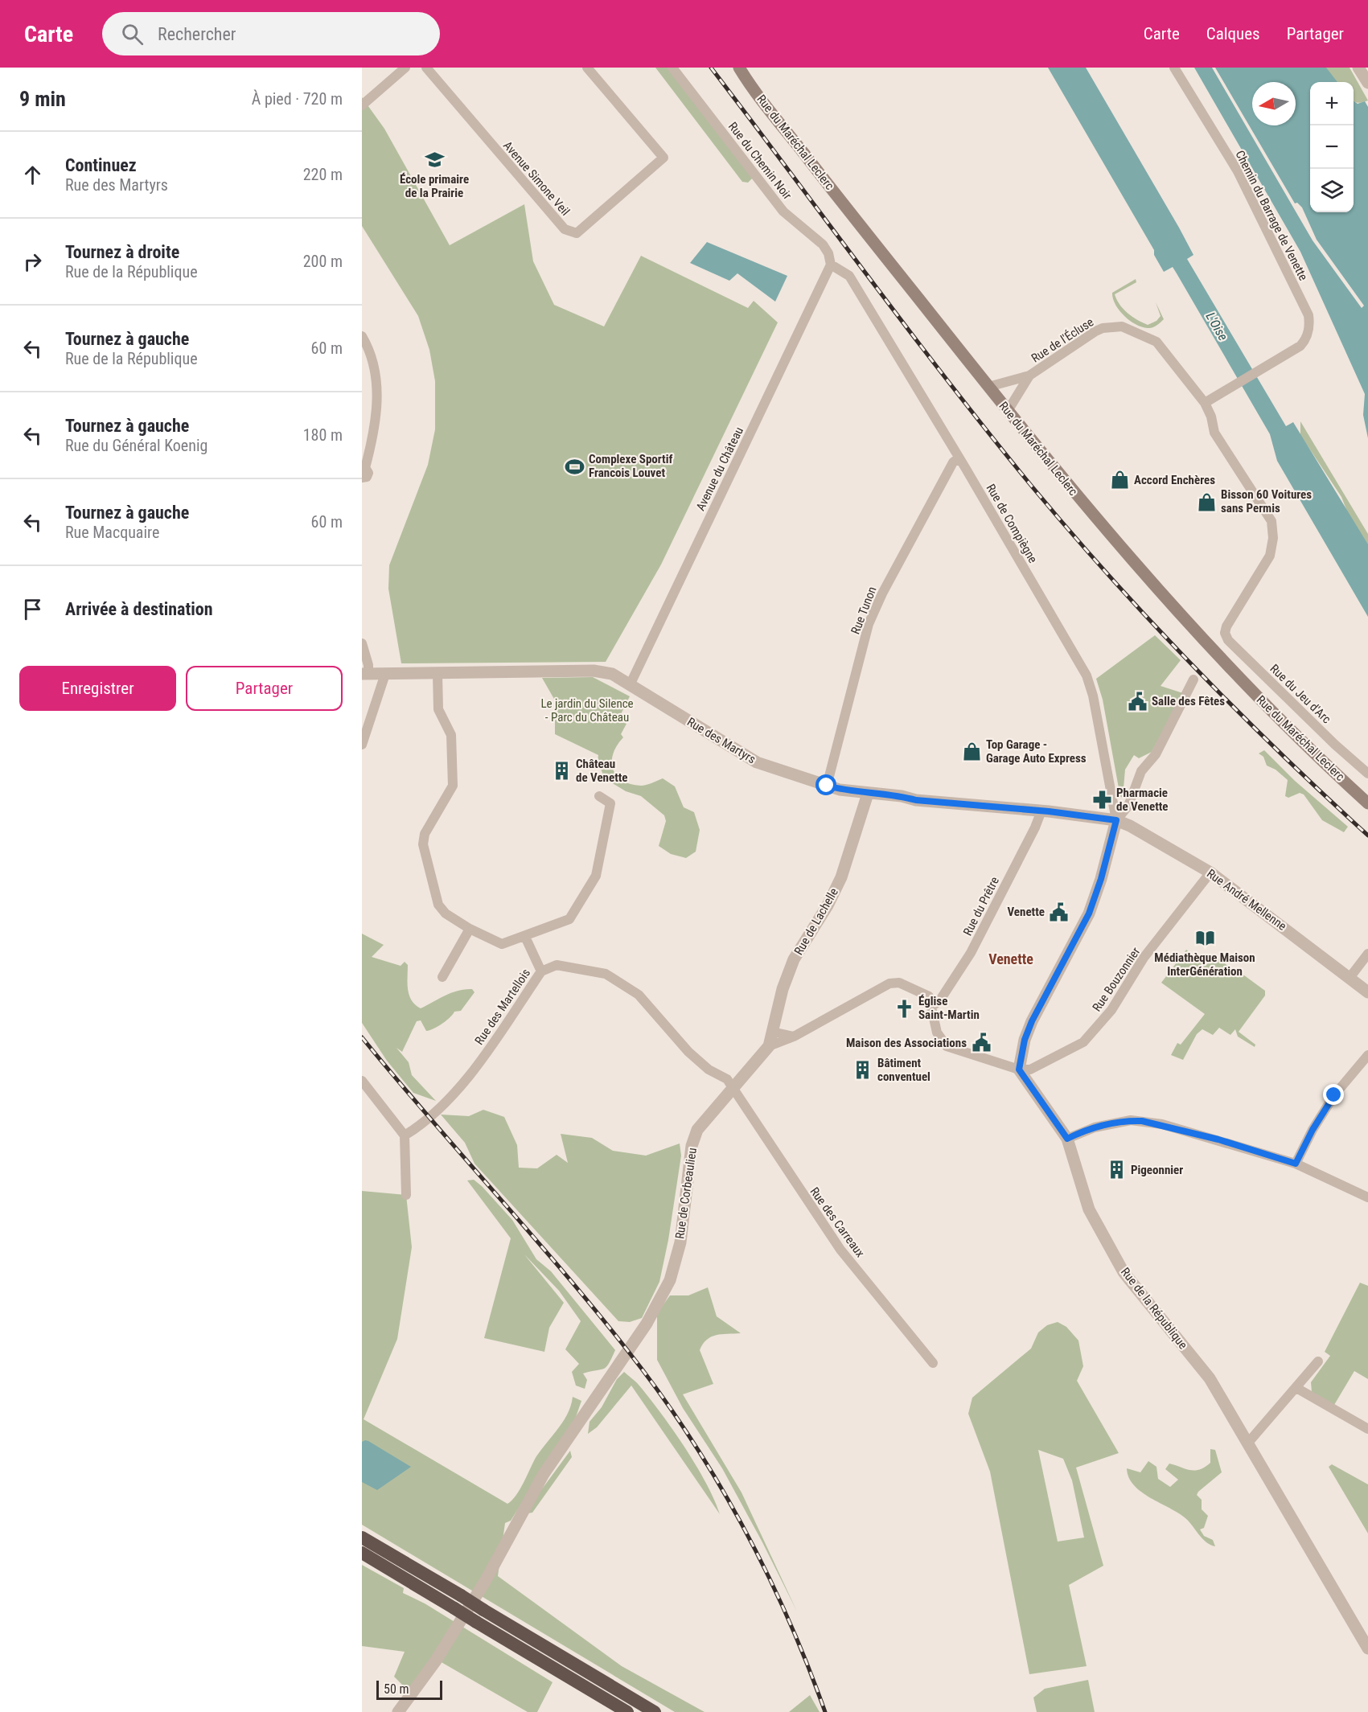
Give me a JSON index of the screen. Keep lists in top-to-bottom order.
{
  "streets": {
    "main road": ["Rue du Maréchal Leclerc"],
    "street": [
      "Rue du Chemin Noir",
      "Avenue Simone Veil",
      "Chemin du Barrage de Venette",
      "Rue de l'Écluse",
      "Avenue du Château",
      "Rue de Compiègne",
      "Rue Tunon",
      "Rue du Jeu d'Arc",
      "Rue des Martyrs",
      "Rue André Mellenne",
      "Rue du Prêtre",
      "Rue de Lachelle",
      "Rue Bouzonnier",
      "Rue des Martellois",
      "Rue de Corbeaulieu",
      "Rue des Carreaux",
      "Rue de la République"
    ]
  },
  "crossings": [
    ["Rue du Maréchal Leclerc", "Rue de l'Écluse"],
    ["Rue du Chemin Noir", "Avenue du Château"],
    ["Rue du Chemin Noir", "Rue de Compiègne"],
    ["Chemin du Barrage de Venette", "Rue de l'Écluse"],
    ["Rue de l'Écluse", "Rue du Jeu d'Arc"],
    ["Avenue du Château", "Rue de Compiègne"],
    ["Avenue du Château", "Rue des Martyrs"],
    ["Rue de Compiègne", "Rue Tunon"],
    ["Rue de Compiègne", "Rue des Martyrs"],
    ["Rue de Compiègne", "Rue André Mellenne"],
    ["Rue Tunon", "Rue des Martyrs"],
    ["Rue des Martyrs", "Rue André Mellenne"],
    ["Rue des Martyrs", "Rue du Prêtre"],
    ["Rue des Martyrs", "Rue de Lachelle"],
    ["Rue André Mellenne", "Rue Bouzonnier"],
    ["Rue du Prêtre", "Rue de Corbeaulieu"],
    ["Rue de Lachelle", "Rue de Corbeaulieu"],
    ["Rue Bouzonnier", "Rue de la République"],
    ["Rue des Martellois", "Rue de Corbeaulieu"],
    ["Rue des Martellois", "Rue des Carreaux"],
    ["Rue de Corbeaulieu", "Rue des Carreaux"]
  ],
  "districts": ["Venette"],
  "water": ["L'Oise"],
  "parks": ["Le jardin du Silence - Parc du Château"],
  "places": {
    "school or university": ["École primaire de la Prairie"],
    "sports": ["Complexe Sportif Francois Louvet"],
    "shop": ["Accord Enchères", "Bisson 60 Voitures sans Permis", "Top Garage - Garage Auto Express"],
    "public building": ["Salle des Fêtes", "Venette", "Maison des Associations"],
    "building": ["Château de Venette", "Bâtiment conventuel", "Pigeonnier"],
    "pharmacy": ["Pharmacie de Venette"],
    "library": ["Médiathèque Maison InterGénération"],
    "church": ["Église Saint-Martin"]
  },
  "scale_bar": "50 m",
  "north": "left",
  "page": {
    "header": "Carte",
    "search": "Rechercher",
    "nav": ["Carte", "Calques", "Partager"],
    "heading": ["9 min", "À pied · 720 m"],
    "map_buttons": ["+", "−"],
    "list": [
      ["Continuez", "Rue des Martyrs", "220 m"],
      ["Tournez à droite", "Rue de la République", "200 m"],
      ["Tournez à gauche", "Rue de la République", "60 m"],
      ["Tournez à gauche", "Rue du Général Koenig", "180 m"],
      ["Tournez à gauche", "Rue Macquaire", "60 m"],
      "Arrivée à destination"
    ],
    "buttons": ["Enregistrer", "Partager"],
    "scale": "50 m"
  }
}
